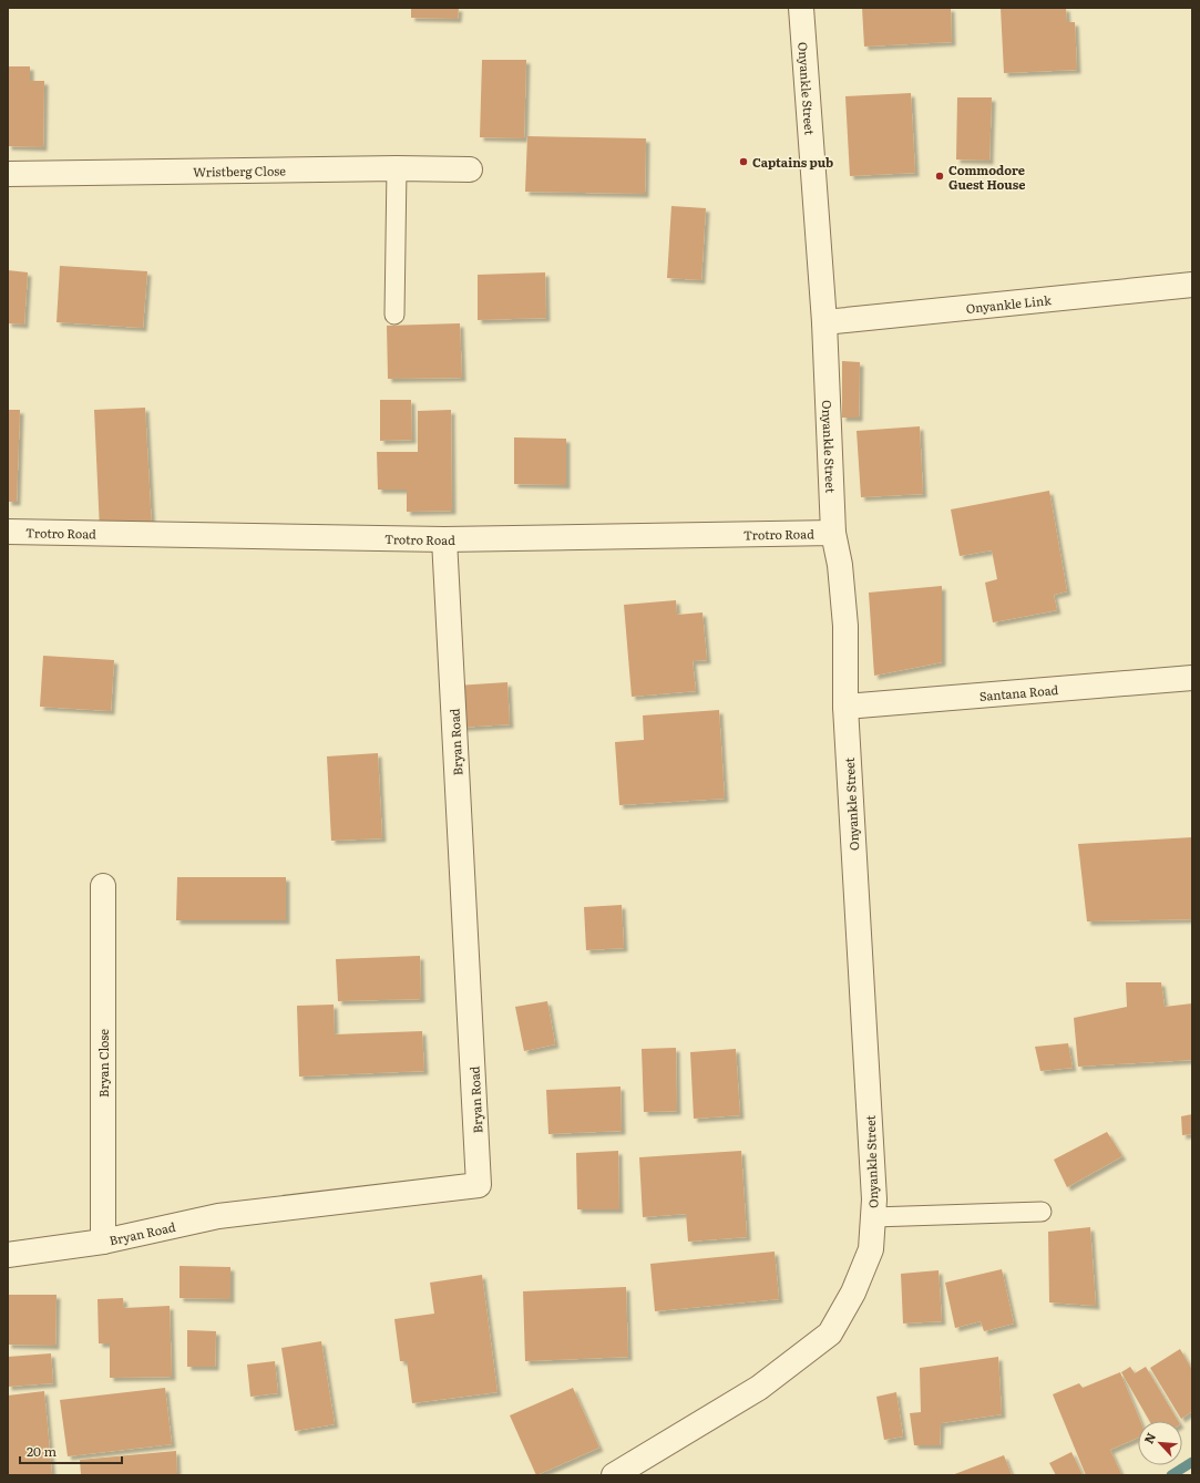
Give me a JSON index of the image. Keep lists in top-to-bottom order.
{
  "streets": {
    "street": [
      "Onyankle Street",
      "Wristberg Close",
      "Onyankle Link",
      "Trotro Road",
      "Santana Road",
      "Bryan Road",
      "Bryan Close"
    ]
  },
  "crossings": [
    ["Onyankle Street", "Onyankle Link"],
    ["Onyankle Street", "Trotro Road"],
    ["Onyankle Street", "Santana Road"],
    ["Trotro Road", "Bryan Road"],
    ["Bryan Road", "Bryan Close"]
  ],
  "places": ["Captains pub", "Commodore Guest House"],
  "scale_bar": "20 m",
  "north": "top left"
}
